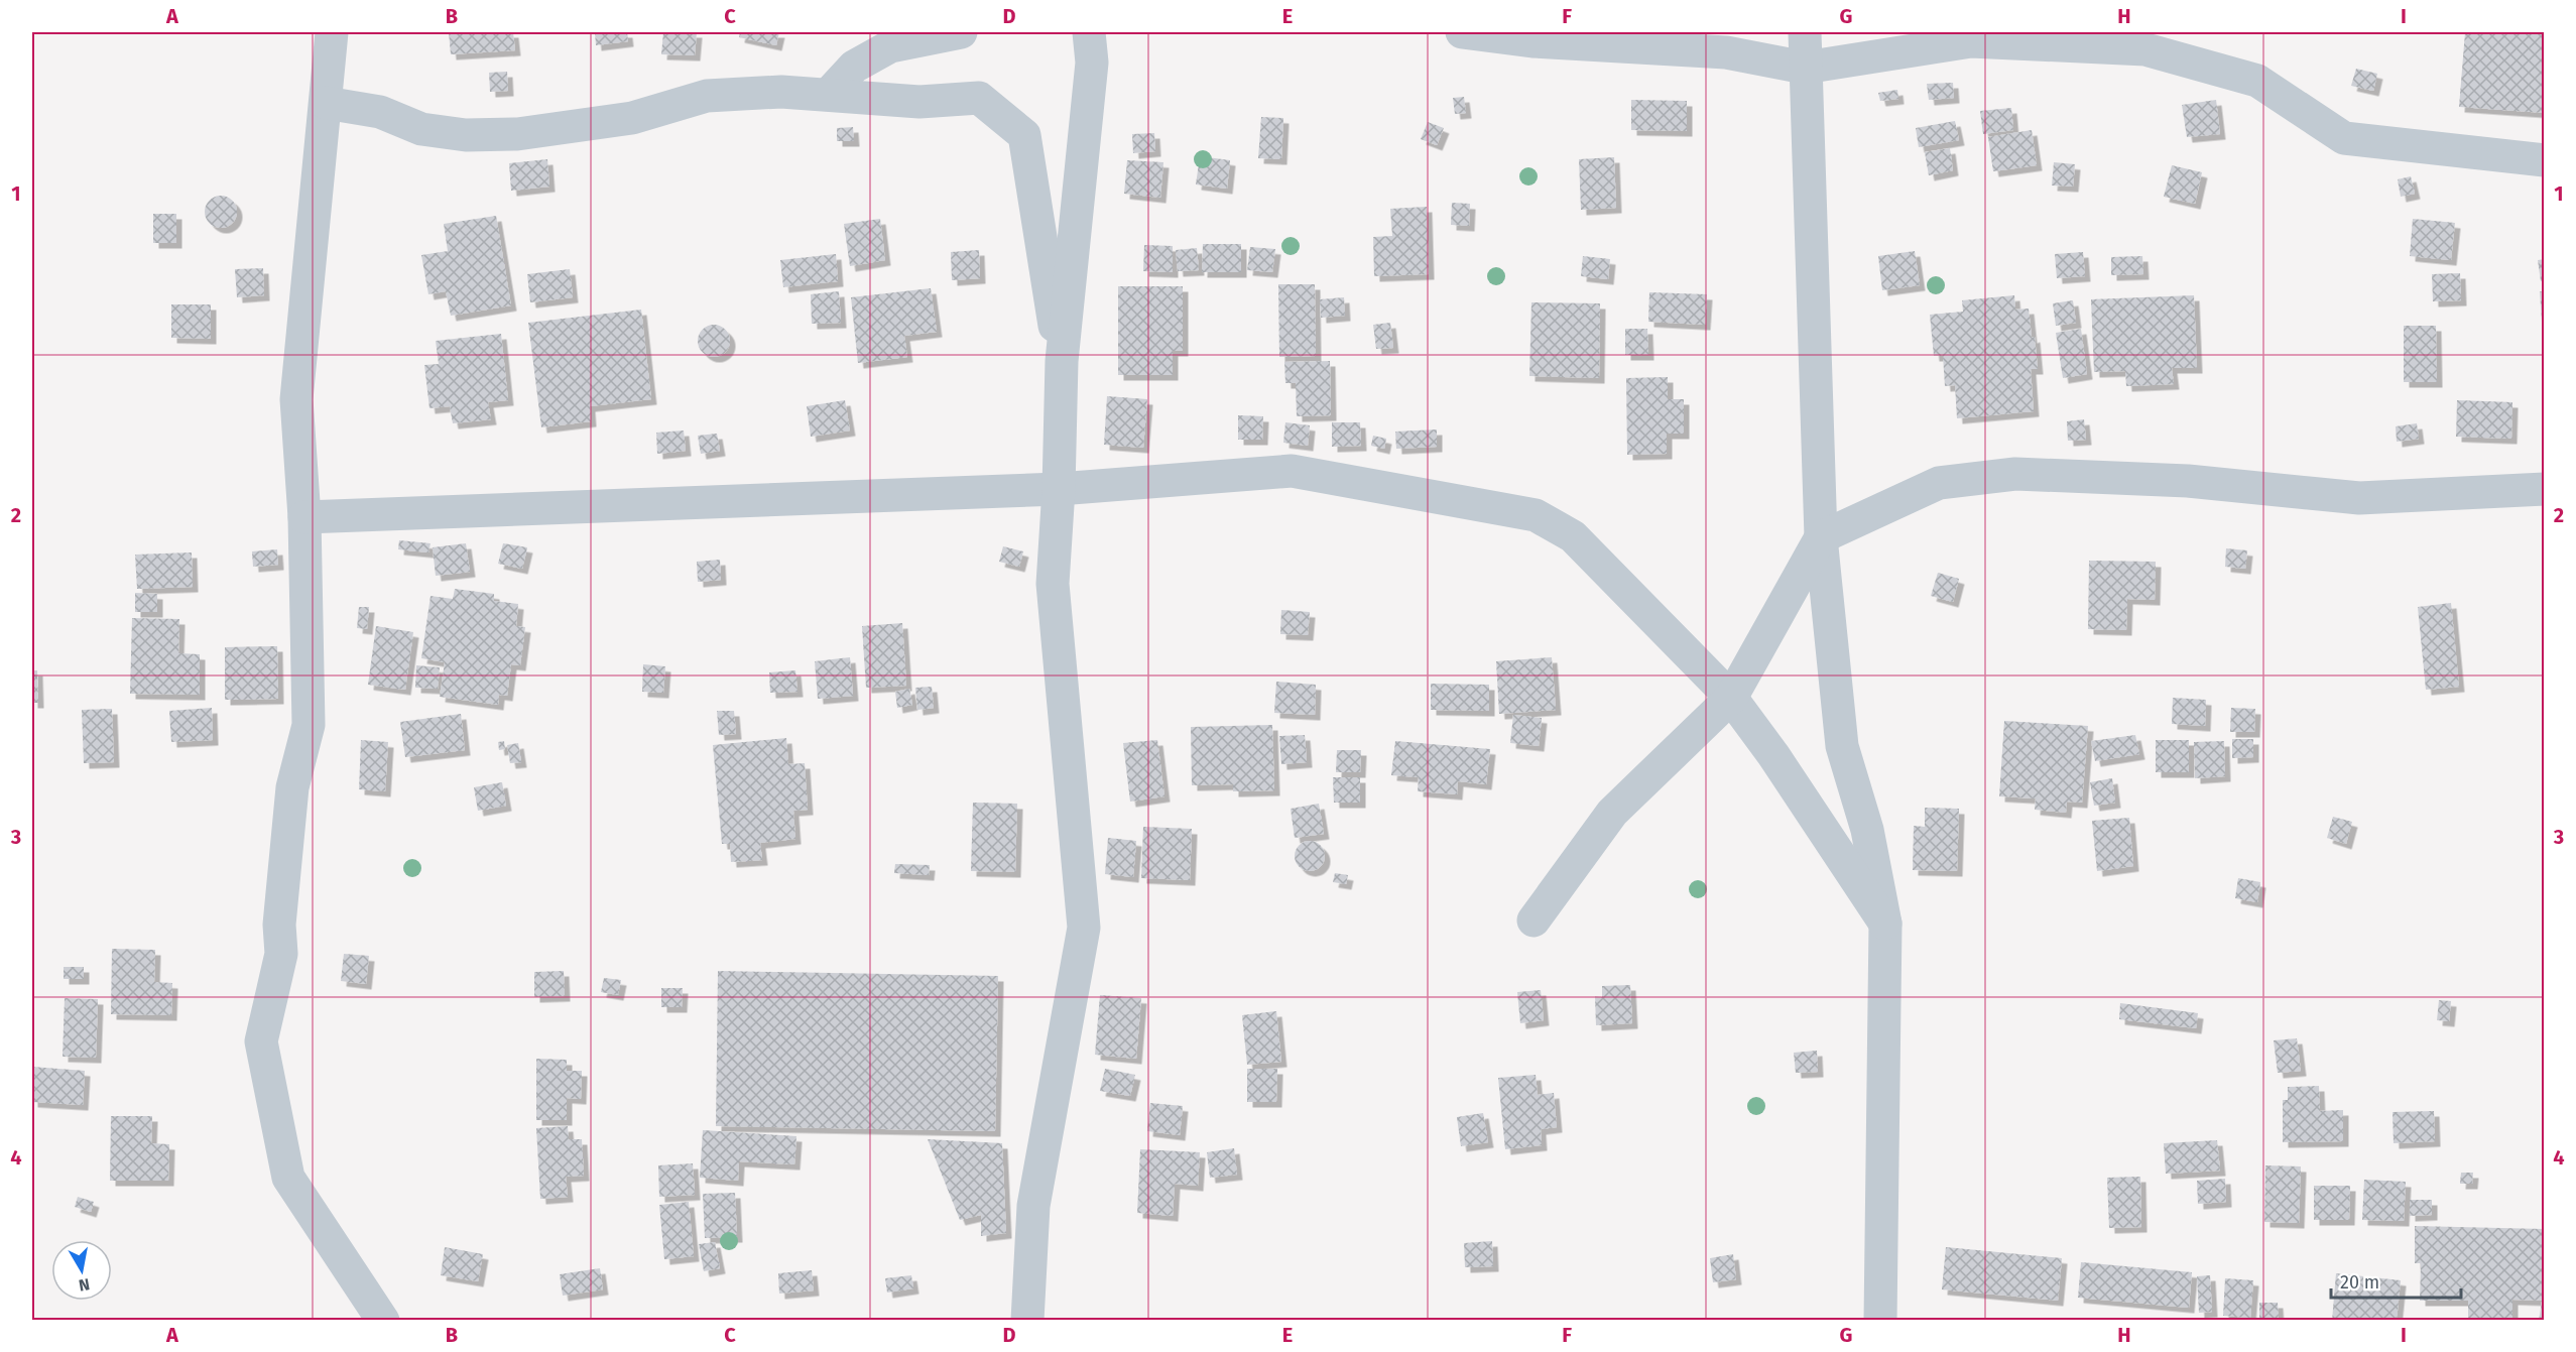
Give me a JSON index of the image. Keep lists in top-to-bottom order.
{
  "scale_bar": "20 m",
  "north": "bottom",
  "grid": {
    "columns": [
      "A",
      "B",
      "C",
      "D",
      "E",
      "F",
      "G",
      "H",
      "I"
    ],
    "rows": [
      "1",
      "2",
      "3",
      "4"
    ]
  }
}
